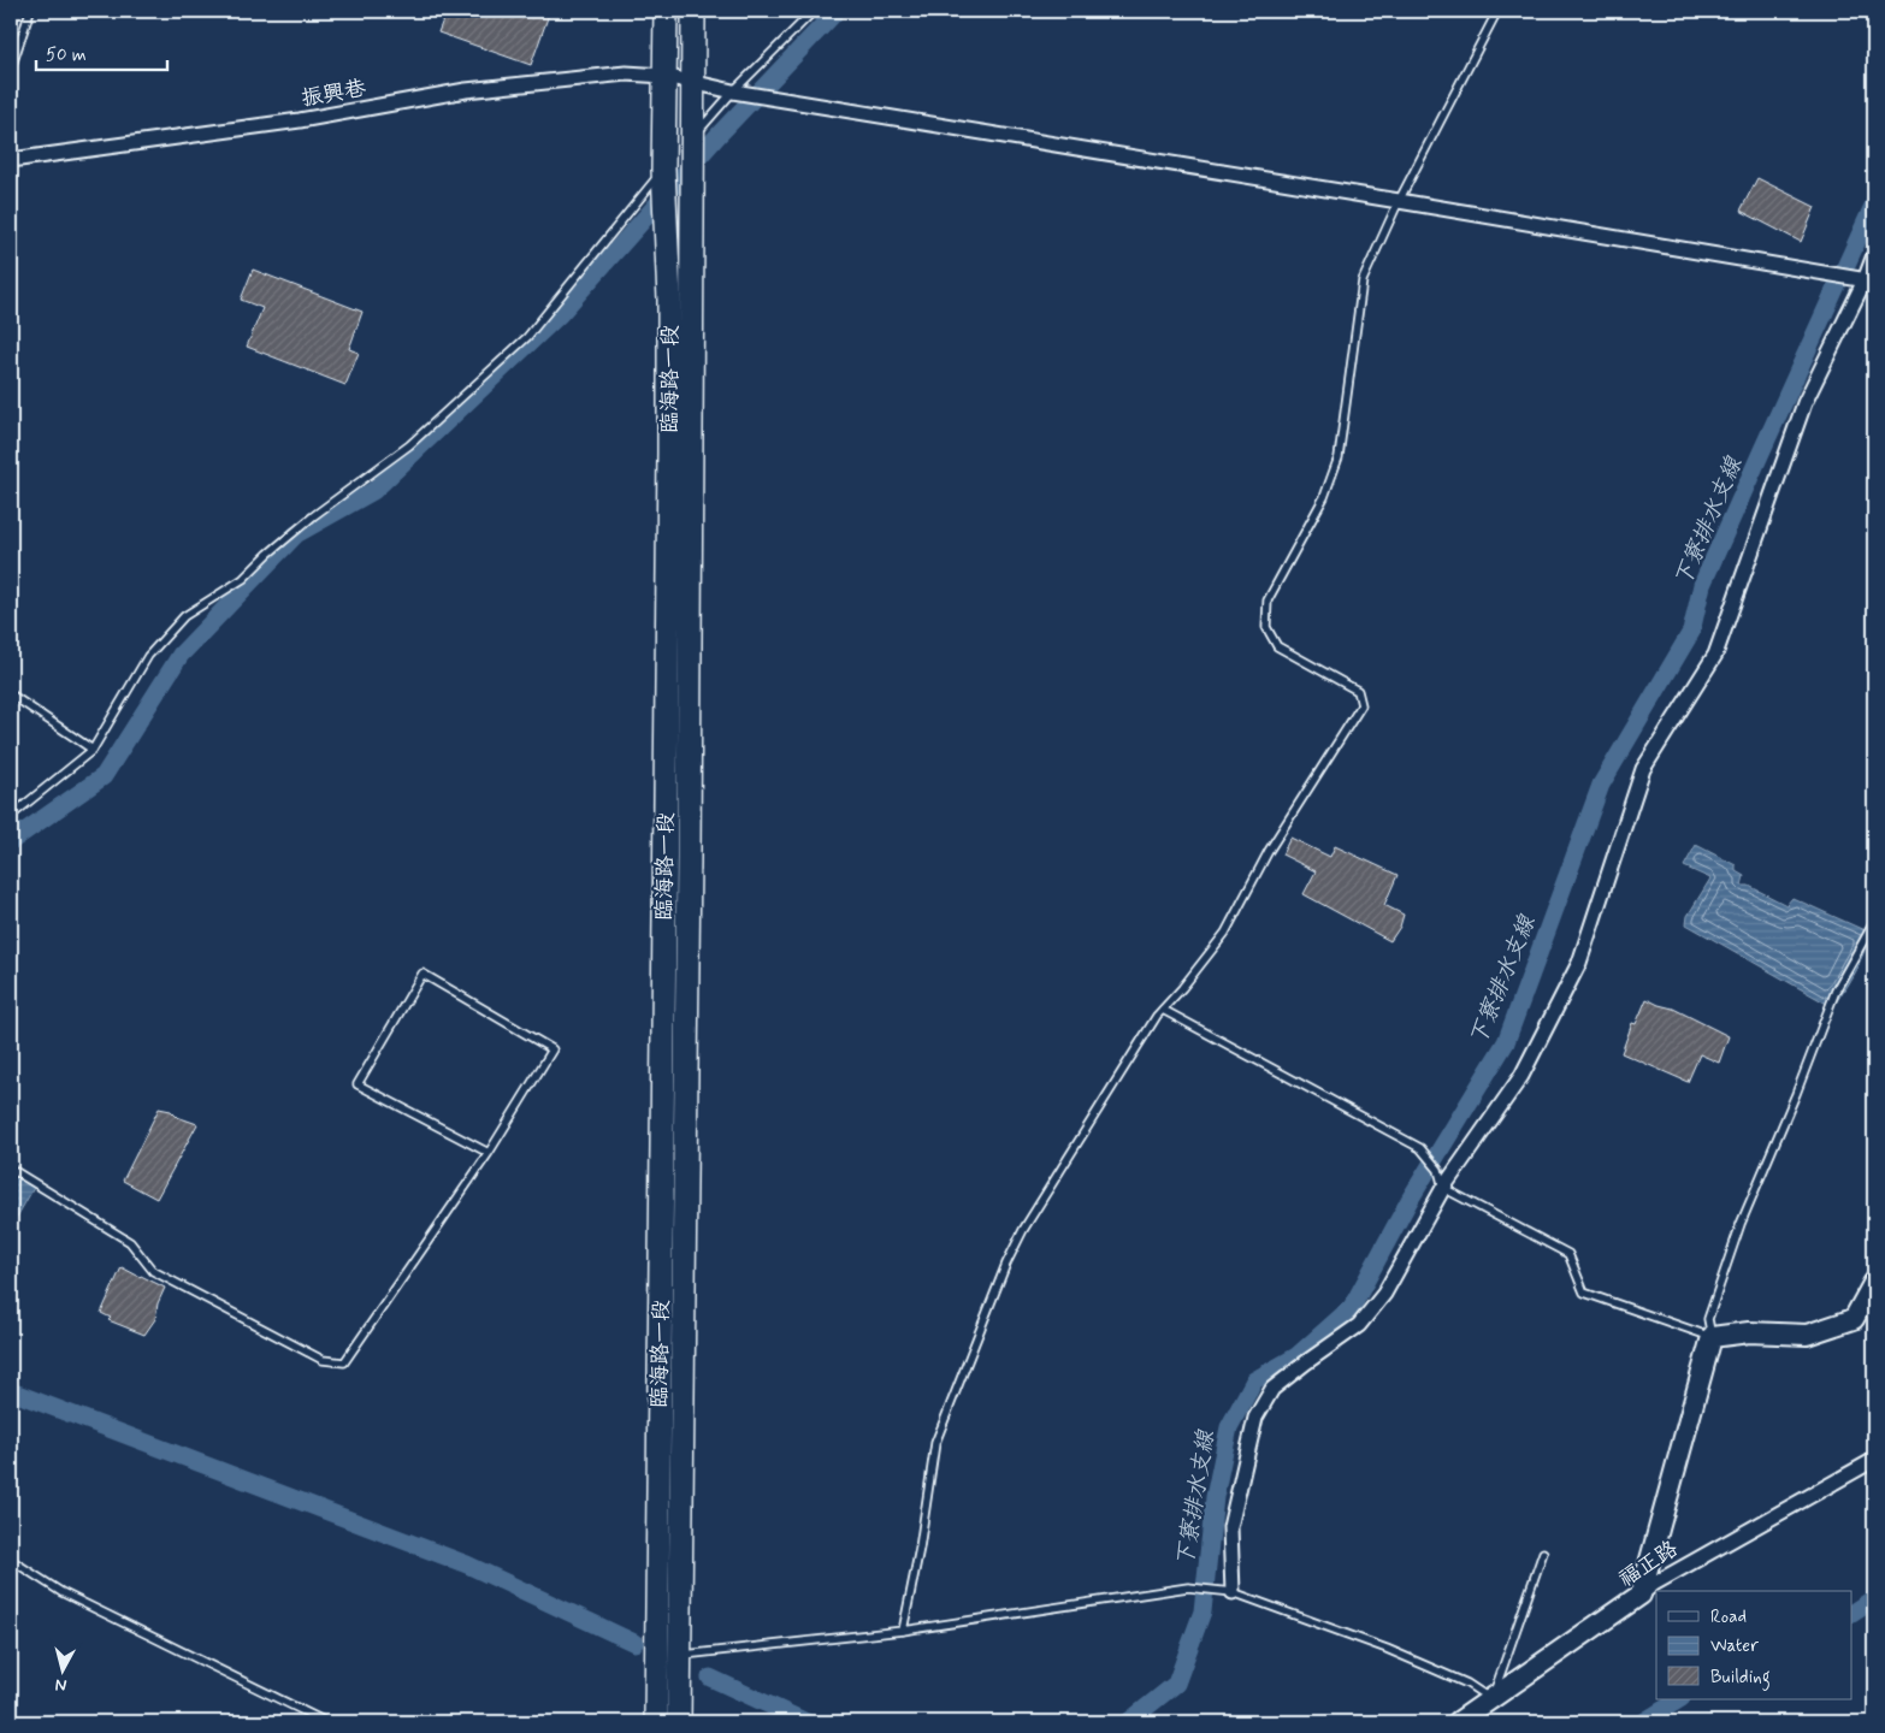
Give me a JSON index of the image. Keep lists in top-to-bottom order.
{
  "streets": {
    "main road": ["臨海路一段"],
    "street": ["振興巷", "福正路"]
  },
  "crossings": [
    ["振興巷", "臨海路一段"]
  ],
  "water": ["下寮排水支線"],
  "legend": ["Road", "Water", "Building"],
  "scale_bar": "50 m",
  "north": "bottom"
}
